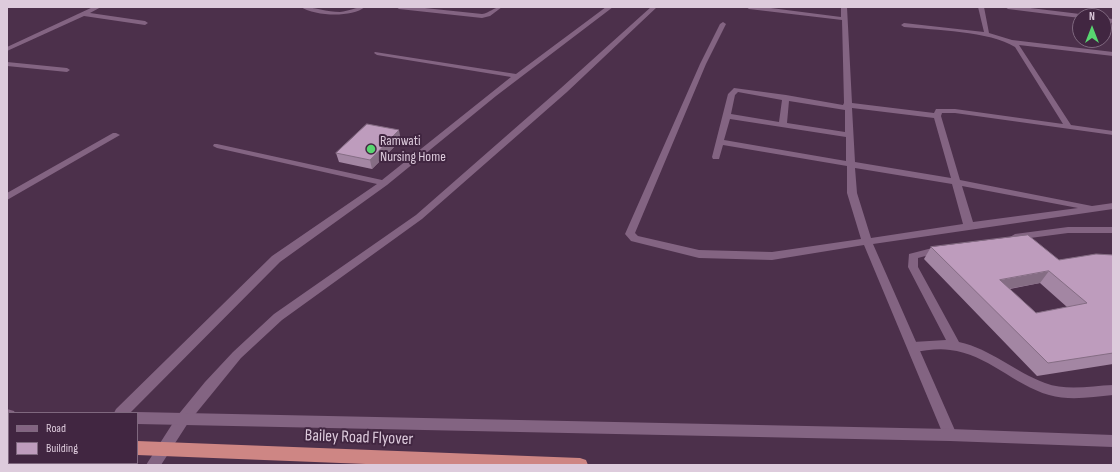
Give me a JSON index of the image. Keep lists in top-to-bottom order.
{
  "streets": {
    "highway": ["Bailey Road Flyover"]
  },
  "places": ["Ramwati Nursing Home"],
  "legend": ["Road", "Building"],
  "north": "top"
}
